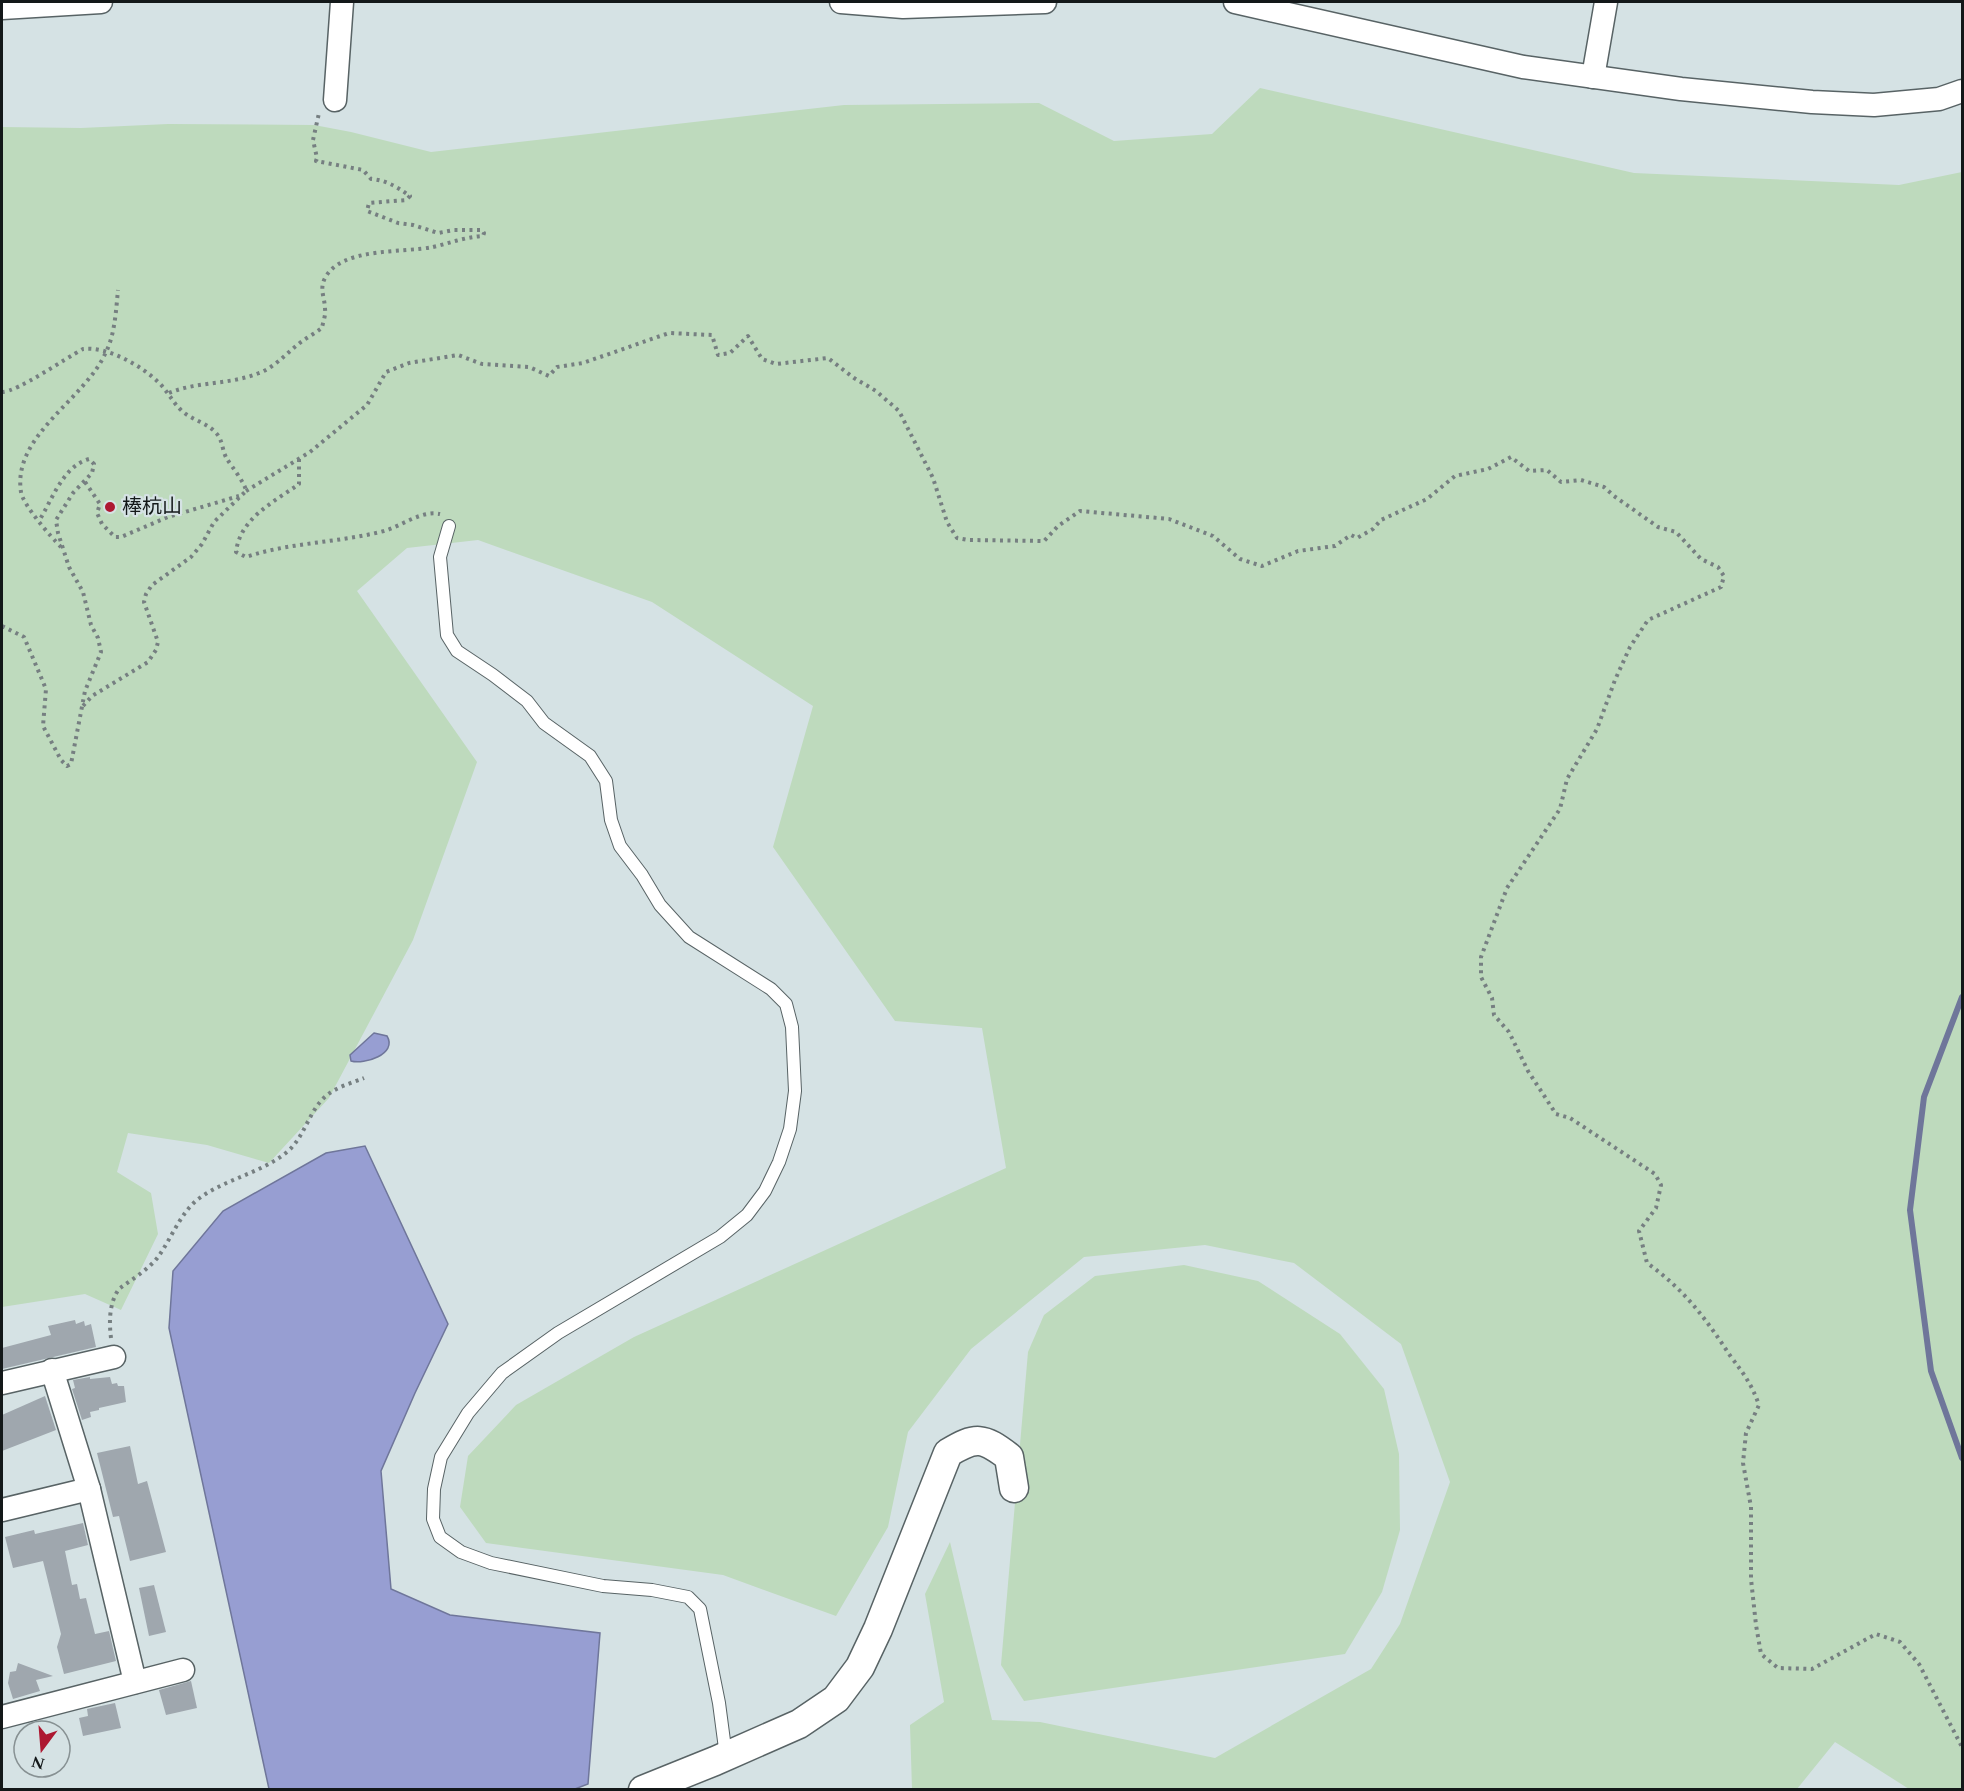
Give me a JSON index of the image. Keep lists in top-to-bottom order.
{
  "places": ["棒杭山"],
  "north": "bottom"
}
